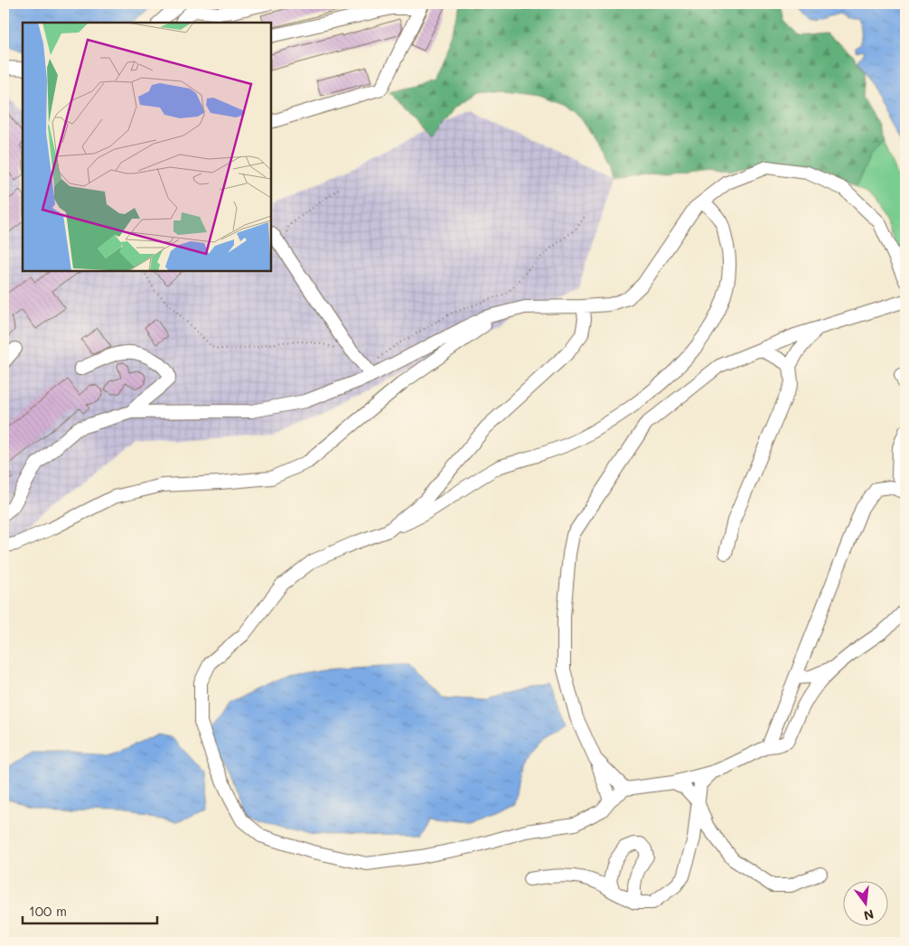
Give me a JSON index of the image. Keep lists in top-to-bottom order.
{
  "scale_bar": "100 m",
  "north": "bottom"
}
